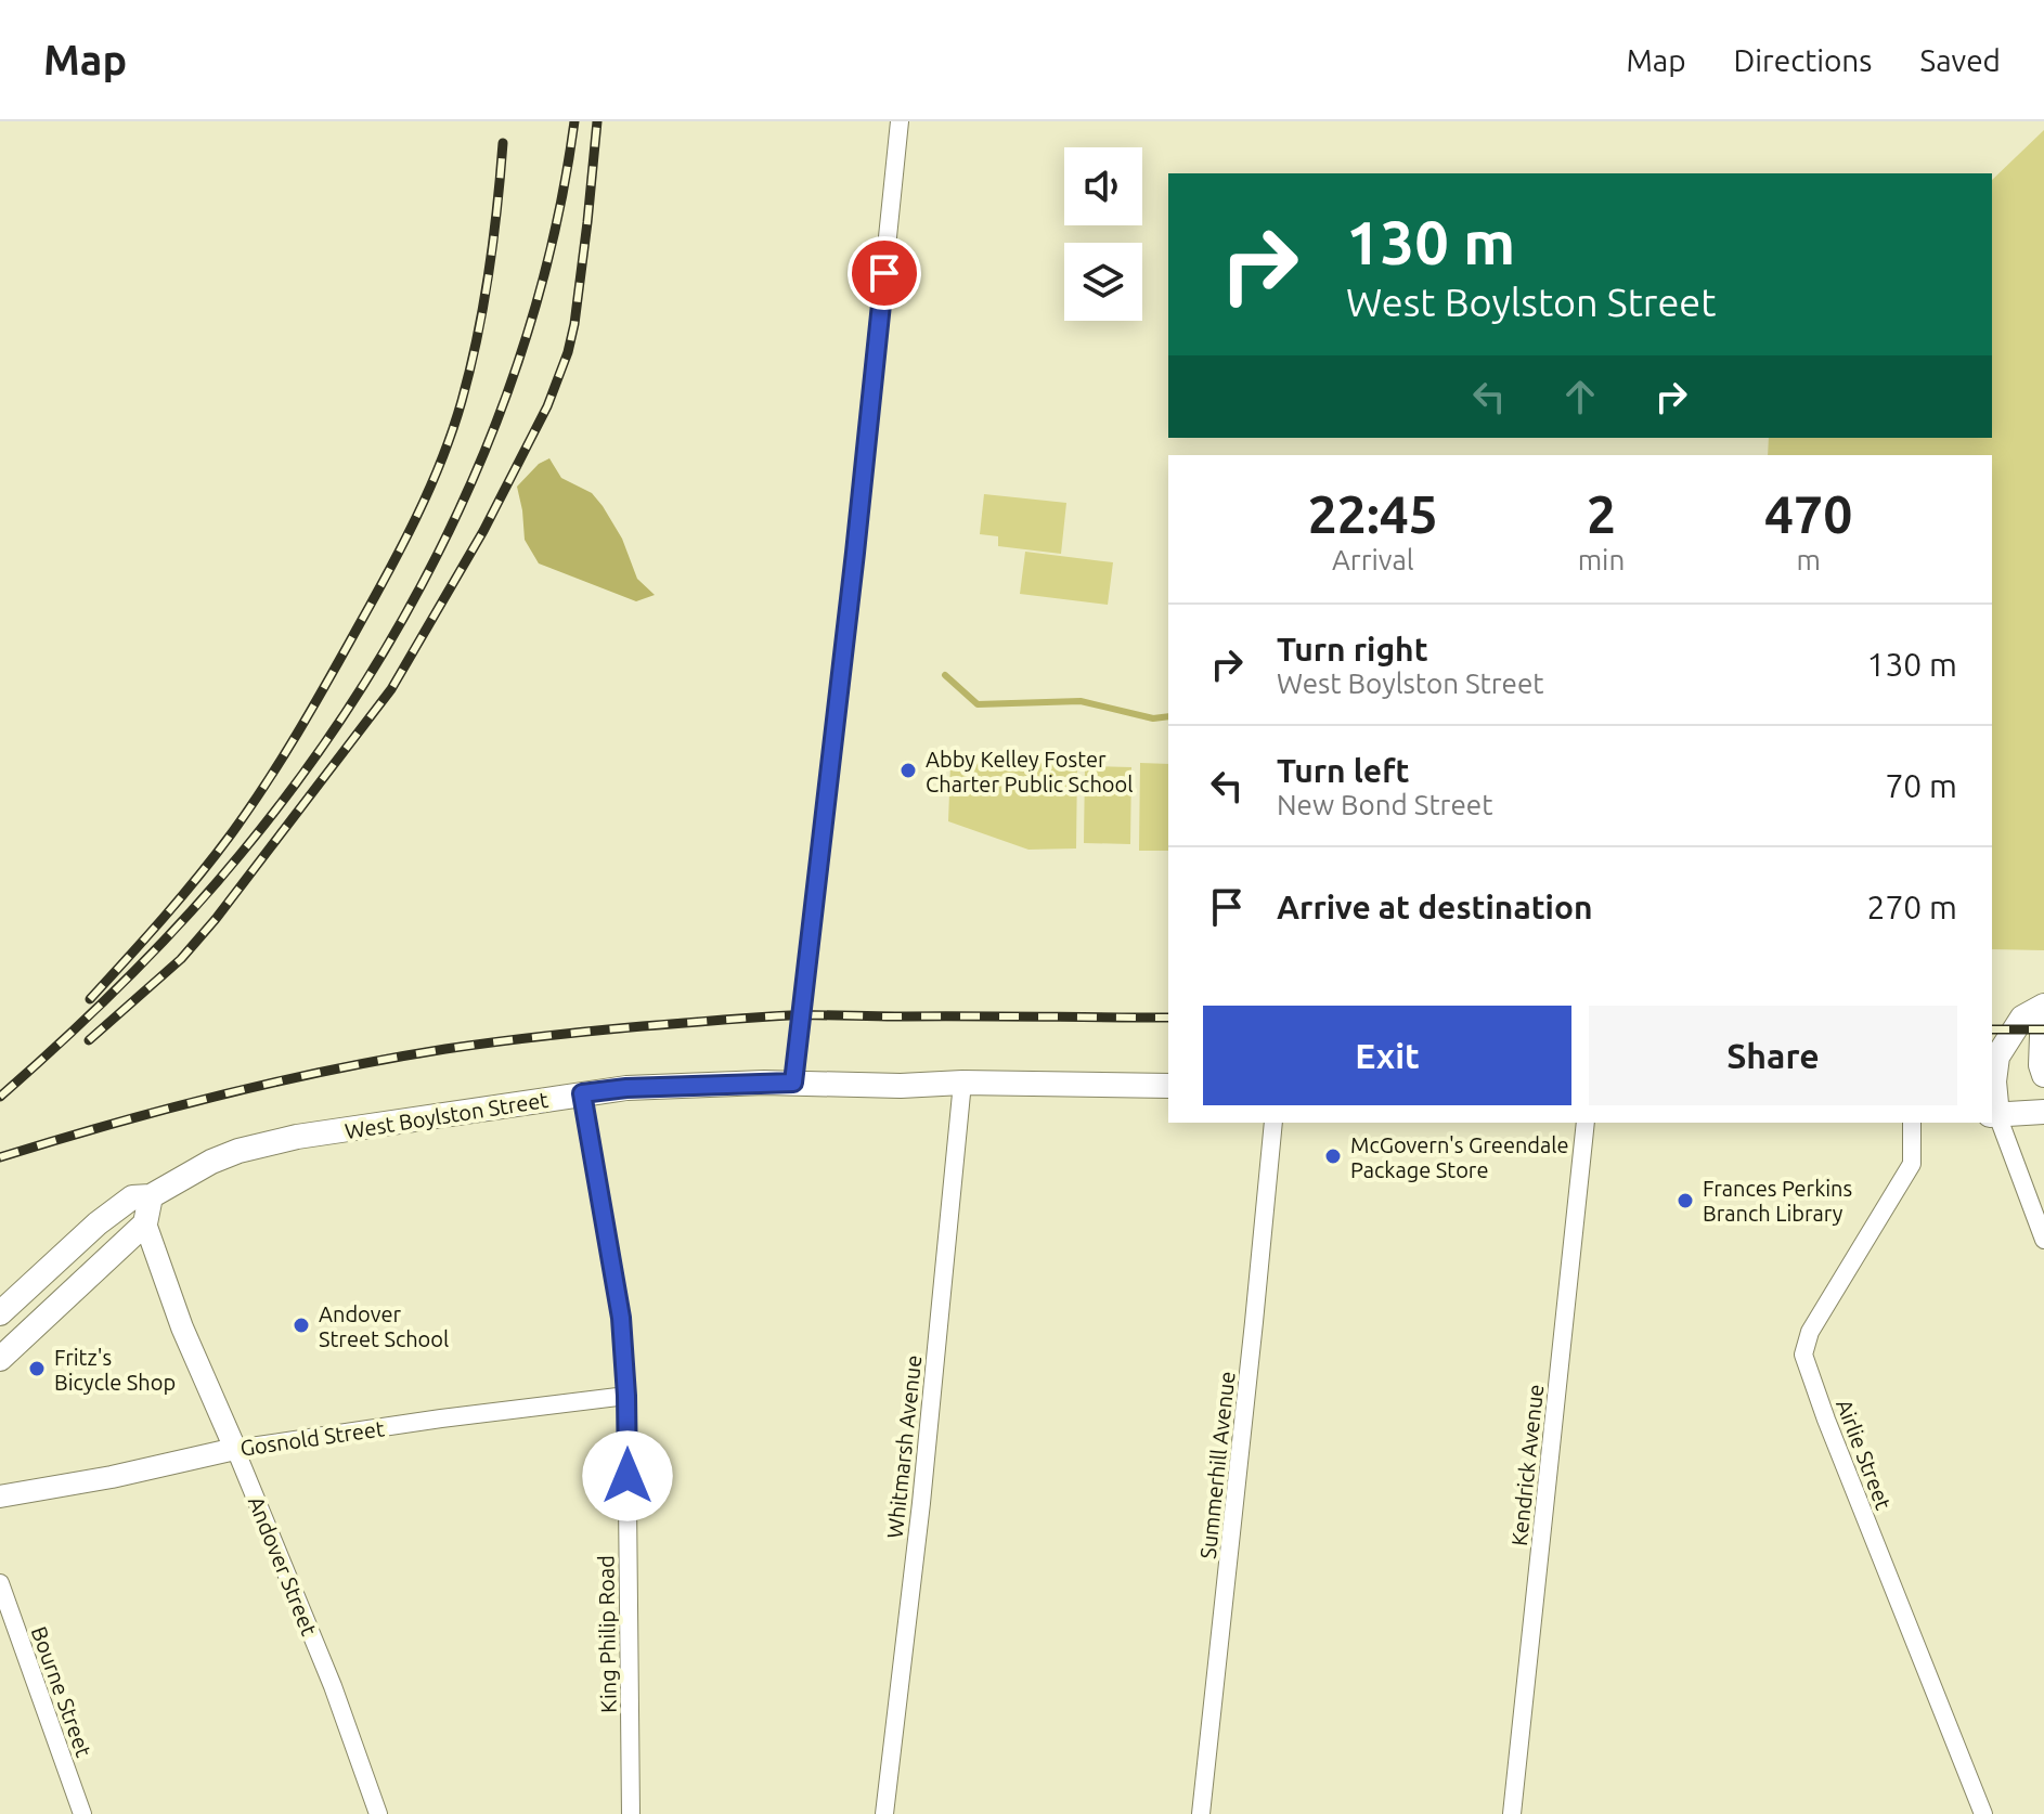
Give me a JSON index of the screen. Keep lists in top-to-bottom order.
{
  "streets": {
    "main road": ["West Boylston Street"],
    "street": [
      "Gosnold Street",
      "Whitmarsh Avenue",
      "Airlie Street",
      "Summerhill Avenue",
      "Kendrick Avenue",
      "Andover Street",
      "King Philip Road",
      "Bourne Street"
    ]
  },
  "crossings": [
    ["West Boylston Street", "Whitmarsh Avenue"],
    ["West Boylston Street", "King Philip Road"],
    ["Gosnold Street", "Andover Street"],
    ["Gosnold Street", "King Philip Road"]
  ],
  "places": [
    "Abby Kelley Foster Charter Public School",
    "McGovern's Greendale Package Store",
    "Frances Perkins Branch Library",
    "Andover Street School",
    "Fritz's Bicycle Shop"
  ],
  "page": {
    "header": "Map",
    "nav": ["Map", "Directions", "Saved"],
    "turn": ["130 m", "West Boylston Street"],
    "eta": [
      "22:45",
      "Arrival",
      "2",
      "min",
      "470",
      "m"
    ],
    "list": [
      {
        "name": "Turn right",
        "note": "West Boylston Street",
        "value": "130 m"
      },
      {
        "name": "Turn left",
        "note": "New Bond Street",
        "value": "70 m"
      },
      {
        "name": "Arrive at destination",
        "value": "270 m"
      }
    ],
    "buttons": ["Exit", "Share"]
  }
}
